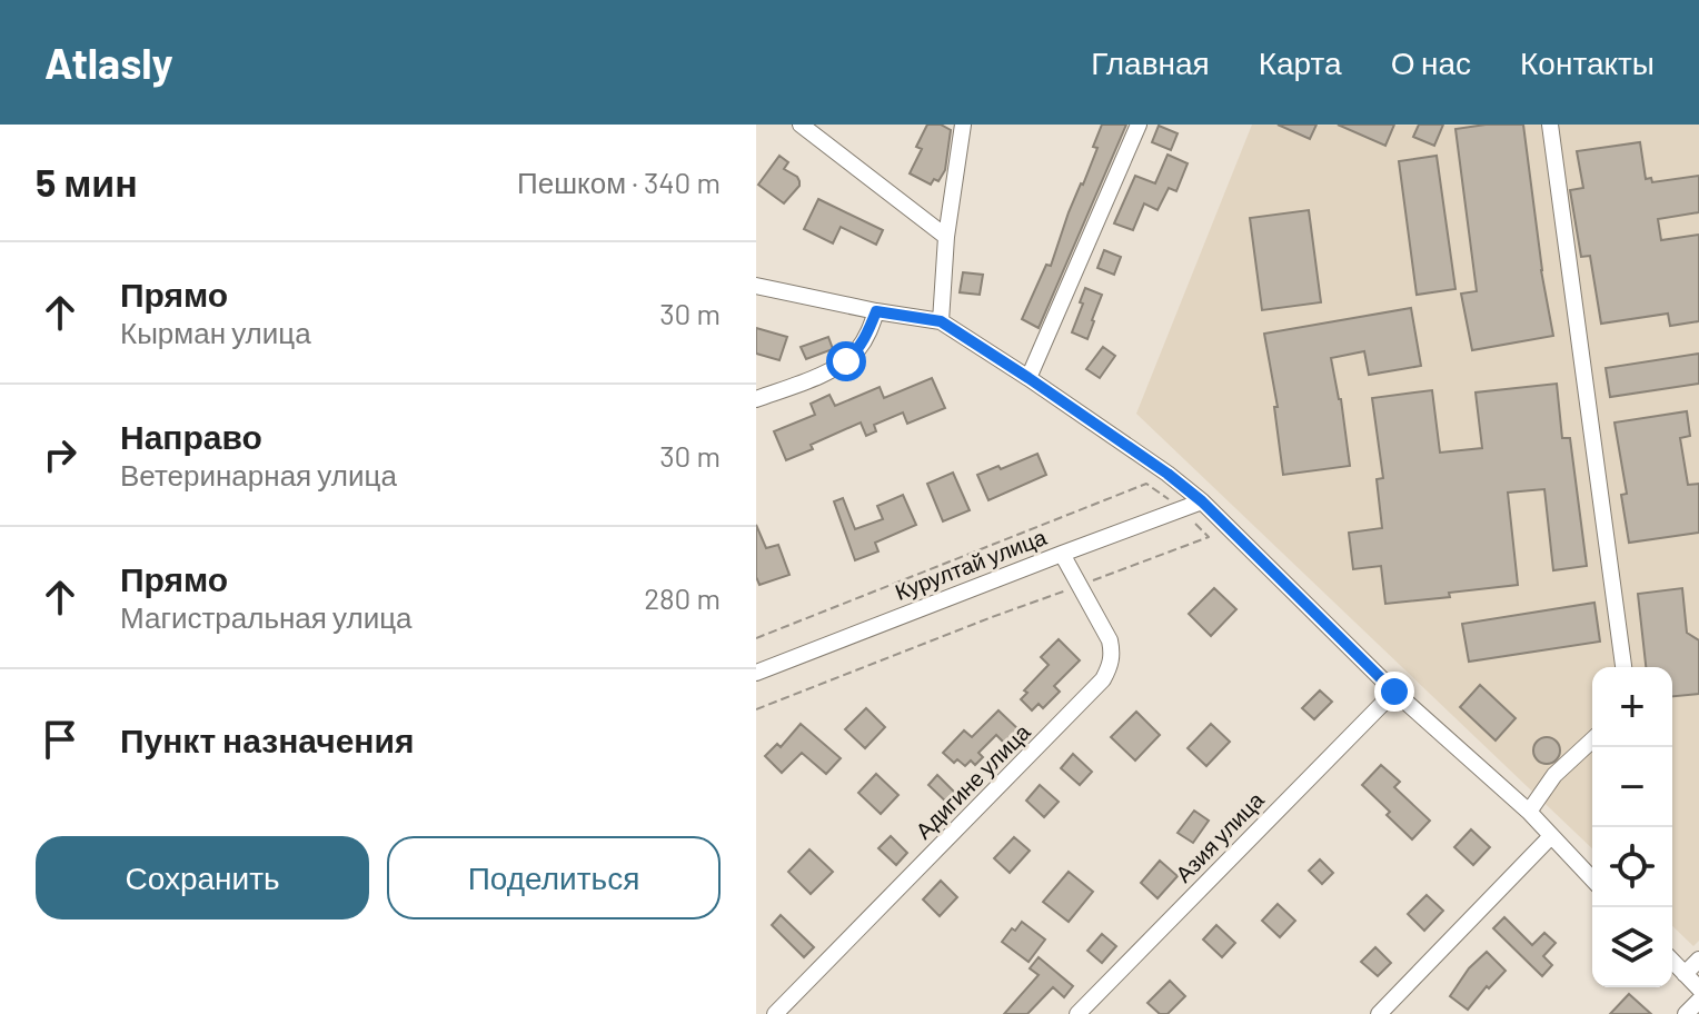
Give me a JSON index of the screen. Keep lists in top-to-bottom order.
{
  "streets": {
    "street": ["Курултай улица", "Адигине улица", "Азия улица"]
  },
  "crossings": [
    ["Курултай улица", "Адигине улица"]
  ],
  "page": {
    "header": "Atlasly",
    "nav": [
      "Главная",
      "Карта",
      "О нас",
      "Контакты"
    ],
    "heading": ["5 мин", "Пешком · 340 m"],
    "list": [
      ["Прямо", "Кырман улица", "30 m"],
      ["Направо", "Ветеринарная улица", "30 m"],
      ["Прямо", "Магистральная улица", "280 m"],
      "Пункт назначения"
    ],
    "map_buttons": ["+", "−"],
    "buttons": ["Сохранить", "Поделиться"]
  }
}
